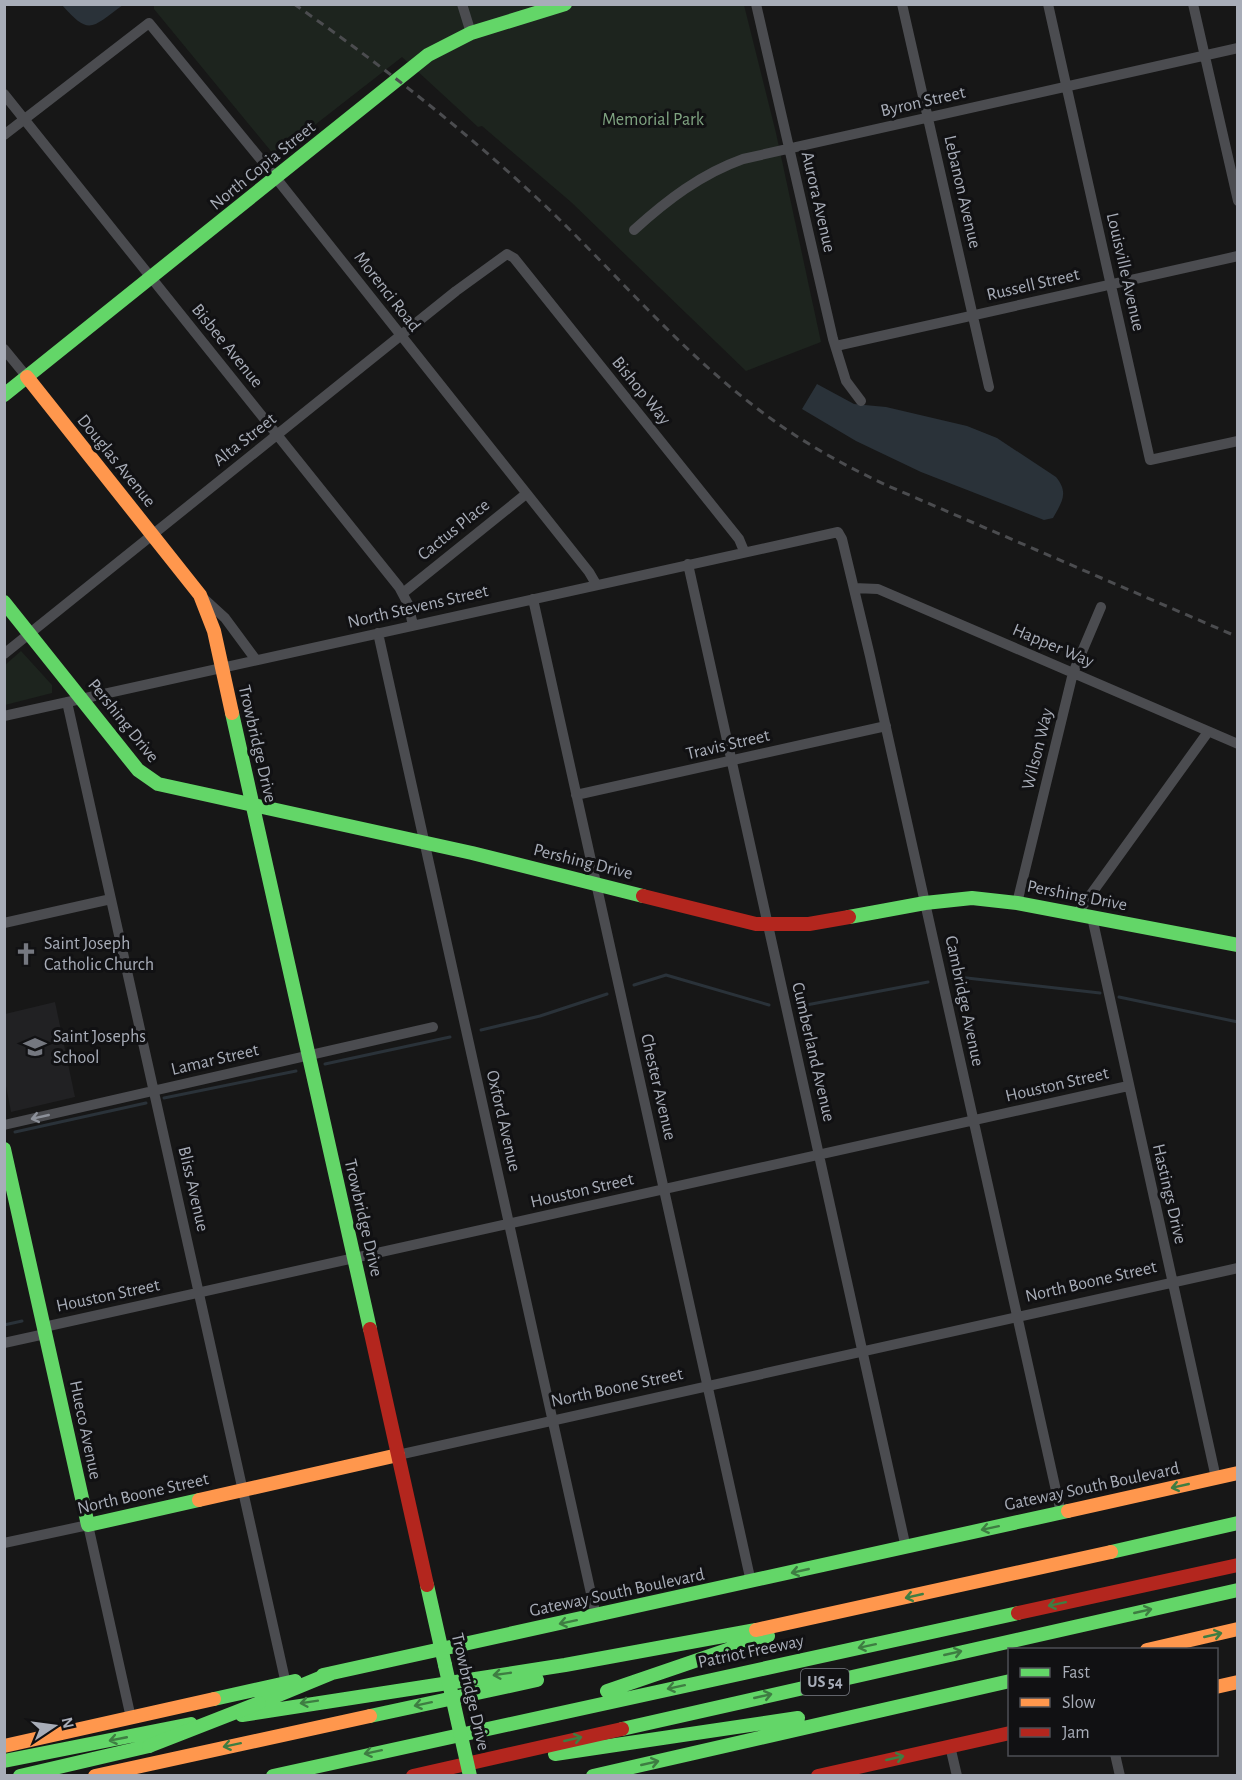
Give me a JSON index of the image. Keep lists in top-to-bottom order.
{
  "streets": {
    "main road": [
      "North Copia Street",
      "Douglas Avenue",
      "Pershing Drive",
      "Trowbridge Drive",
      "North Boone Street",
      "Hueco Avenue",
      "Gateway South Boulevard",
      "Patriot Freeway",
      "US 54"
    ],
    "street": [
      "Byron Street",
      "Lebanon Avenue",
      "Aurora Avenue",
      "Louisville Avenue",
      "Russell Street",
      "Morenci Road",
      "Bisbee Avenue",
      "Bishop Way",
      "Alta Street",
      "Cactus Place",
      "North Stevens Street",
      "Happer Way",
      "Travis Street",
      "Wilson Way",
      "Cambridge Avenue",
      "Cumberland Avenue",
      "Lamar Street",
      "Houston Street",
      "Chester Avenue",
      "Oxford Avenue",
      "Bliss Avenue",
      "Hastings Drive"
    ]
  },
  "crossings": [
    ["Byron Street", "Lebanon Avenue"],
    ["Byron Street", "Aurora Avenue"],
    ["Byron Street", "Louisville Avenue"],
    ["North Copia Street", "Morenci Road"],
    ["North Copia Street", "Bisbee Avenue"],
    ["North Copia Street", "Douglas Avenue"],
    ["Lebanon Avenue", "Russell Street"],
    ["Aurora Avenue", "Russell Street"],
    ["Louisville Avenue", "Russell Street"],
    ["Morenci Road", "Bisbee Avenue"],
    ["Morenci Road", "Alta Street"],
    ["Morenci Road", "Cactus Place"],
    ["Morenci Road", "North Stevens Street"],
    ["Bisbee Avenue", "Alta Street"],
    ["Bisbee Avenue", "Cactus Place"],
    ["Bisbee Avenue", "North Stevens Street"],
    ["Bishop Way", "Alta Street"],
    ["Bishop Way", "North Stevens Street"],
    ["Alta Street", "Douglas Avenue"],
    ["Alta Street", "Pershing Drive"],
    ["Douglas Avenue", "North Stevens Street"],
    ["Douglas Avenue", "Trowbridge Drive"],
    ["North Stevens Street", "Pershing Drive"],
    ["North Stevens Street", "Trowbridge Drive"],
    ["North Stevens Street", "Cambridge Avenue"],
    ["North Stevens Street", "Cumberland Avenue"],
    ["North Stevens Street", "Chester Avenue"],
    ["North Stevens Street", "Oxford Avenue"],
    ["North Stevens Street", "Bliss Avenue"],
    ["Happer Way", "Wilson Way"],
    ["Happer Way", "Cambridge Avenue"],
    ["Pershing Drive", "Trowbridge Drive"],
    ["Pershing Drive", "Wilson Way"],
    ["Pershing Drive", "Cambridge Avenue"],
    ["Pershing Drive", "Cumberland Avenue"],
    ["Pershing Drive", "Chester Avenue"],
    ["Pershing Drive", "Oxford Avenue"],
    ["Pershing Drive", "Hastings Drive"],
    ["Trowbridge Drive", "Lamar Street"],
    ["Trowbridge Drive", "Houston Street"],
    ["Trowbridge Drive", "North Boone Street"],
    ["Trowbridge Drive", "Gateway South Boulevard"],
    ["Travis Street", "Cambridge Avenue"],
    ["Travis Street", "Cumberland Avenue"],
    ["Travis Street", "Chester Avenue"],
    ["Cambridge Avenue", "Houston Street"],
    ["Cambridge Avenue", "North Boone Street"],
    ["Cambridge Avenue", "Gateway South Boulevard"],
    ["Cumberland Avenue", "Houston Street"],
    ["Cumberland Avenue", "North Boone Street"],
    ["Cumberland Avenue", "Gateway South Boulevard"],
    ["Lamar Street", "Bliss Avenue"],
    ["Houston Street", "Chester Avenue"],
    ["Houston Street", "Oxford Avenue"],
    ["Houston Street", "Bliss Avenue"],
    ["Houston Street", "Hastings Drive"],
    ["Houston Street", "Hueco Avenue"],
    ["Chester Avenue", "North Boone Street"],
    ["Chester Avenue", "Gateway South Boulevard"],
    ["Oxford Avenue", "North Boone Street"],
    ["Oxford Avenue", "Gateway South Boulevard"],
    ["Bliss Avenue", "North Boone Street"],
    ["Bliss Avenue", "Gateway South Boulevard"],
    ["Hastings Drive", "North Boone Street"],
    ["Hastings Drive", "Gateway South Boulevard"],
    ["North Boone Street", "Hueco Avenue"],
    ["Hueco Avenue", "Gateway South Boulevard"]
  ],
  "parks": ["Memorial Park"],
  "places": {
    "church": ["Saint Joseph Catholic Church"],
    "school or university": ["Saint Josephs School"]
  },
  "legend": ["Fast", "Slow", "Jam"],
  "north": "right"
}
